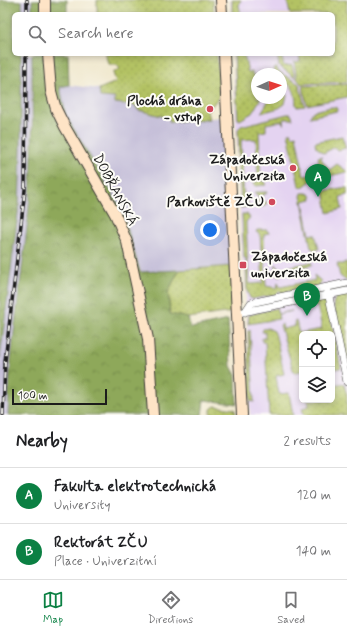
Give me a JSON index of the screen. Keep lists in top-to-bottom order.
{
  "streets": {
    "street": ["DOBŘANSKÁ"]
  },
  "places": {
    "other": ["Plochá dráha - vstup", "Západočeská Univerzita", "Parkoviště ZČU"],
    "transit": ["Západočeská univerzita"]
  },
  "scale_bar": "100 m",
  "north": "right",
  "page": {
    "search": "Search here",
    "pins": ["A", "B"],
    "scale": "100 m",
    "heading": ["Nearby", "2 results"],
    "list": [
      {
        "mark": "A",
        "name": "Fakulta elektrotechnická",
        "note": "University",
        "value": "120 m"
      },
      {
        "mark": "B",
        "name": "Rektorát ZČU",
        "note": "Place · Univerzitní",
        "value": "140 m"
      }
    ],
    "nav": ["Map", "Directions", "Saved"]
  }
}
